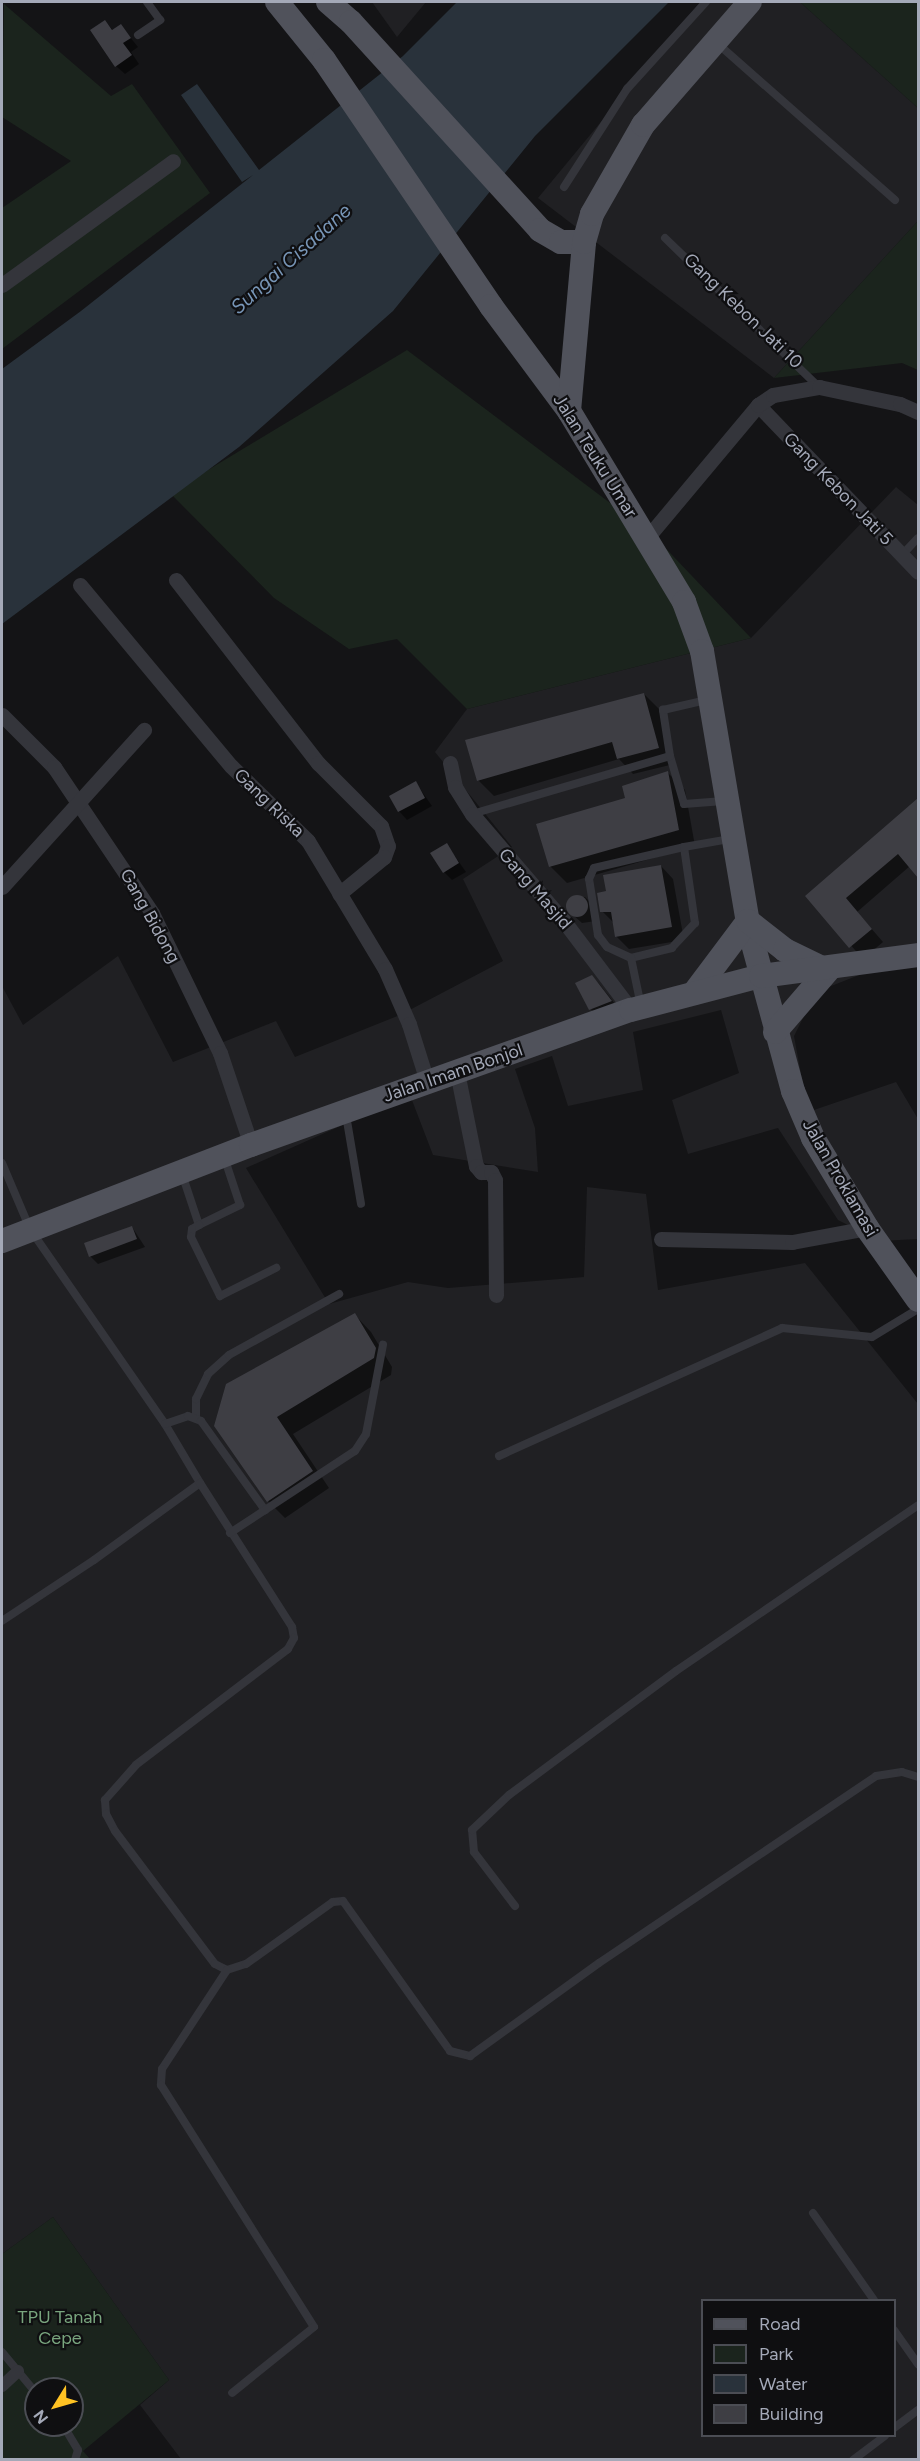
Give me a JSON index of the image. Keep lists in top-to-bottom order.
{
  "streets": {
    "main road": ["Jalan Teuku Umar", "Jalan Imam Bonjol", "Jalan Proklamasi"],
    "street": [
      "Gang Kebon Jati 5",
      "Gang Riska",
      "Gang Masjid",
      "Gang Bidong"
    ],
    "lane": ["Gang Kebon Jati 10"]
  },
  "crossings": [
    ["Jalan Teuku Umar", "Jalan Imam Bonjol"],
    ["Jalan Teuku Umar", "Jalan Proklamasi"],
    ["Gang Riska", "Jalan Imam Bonjol"],
    ["Gang Masjid", "Jalan Imam Bonjol"],
    ["Gang Bidong", "Jalan Imam Bonjol"],
    ["Jalan Imam Bonjol", "Jalan Proklamasi"]
  ],
  "water": ["Sungai Cisadane"],
  "parks": ["TPU Tanah Cepe"],
  "legend": [
    "Road",
    "Park",
    "Water",
    "Building"
  ],
  "north": "bottom left"
}
